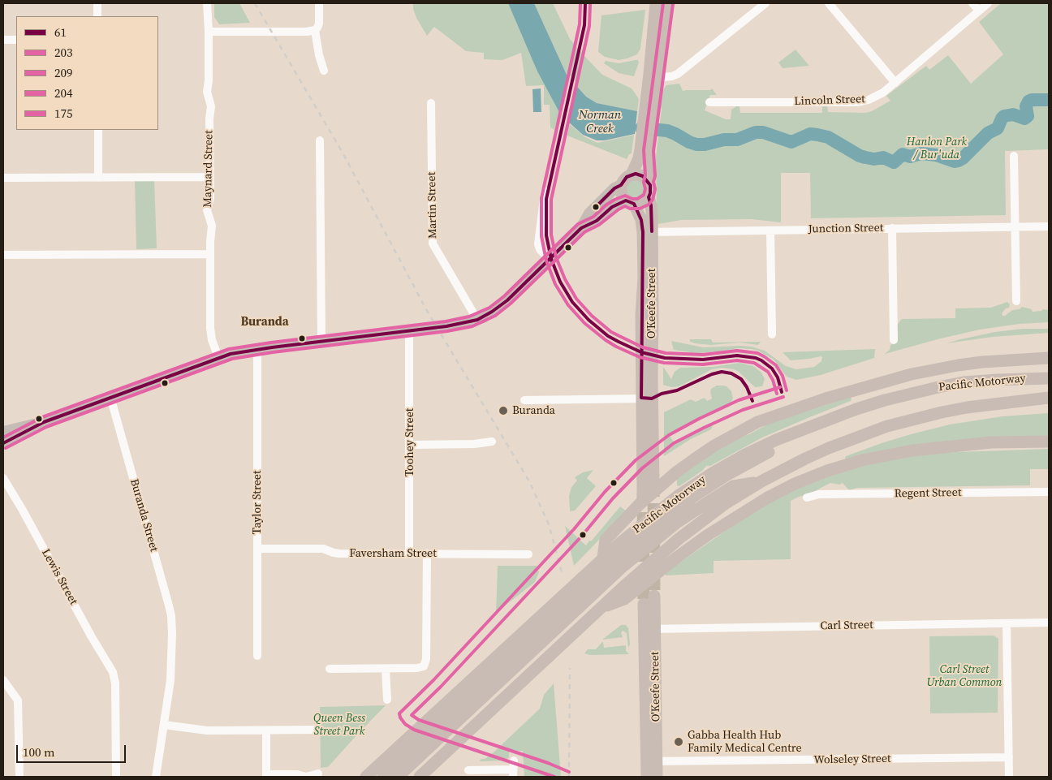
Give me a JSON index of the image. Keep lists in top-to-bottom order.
{
  "streets": {
    "highway": ["O'Keefe Street", "Pacific Motorway"],
    "street": [
      "Lincoln Street",
      "Maynard Street",
      "Martin Street",
      "Junction Street",
      "Toohey Street",
      "Regent Street",
      "Taylor Street",
      "Buranda Street",
      "Faversham Street",
      "Lewis Street",
      "Carl Street",
      "Wolseley Street"
    ]
  },
  "crossings": [
    ["Junction Street", "O'Keefe Street"],
    ["O'Keefe Street", "Carl Street"],
    ["O'Keefe Street", "Wolseley Street"],
    ["Toohey Street", "Faversham Street"],
    ["Taylor Street", "Faversham Street"]
  ],
  "districts": ["Buranda"],
  "water": ["Norman Creek"],
  "parks": ["Hanlon Park / Bur'uda", "Carl Street Urban Common", "Queen Bess Street Park"],
  "places": ["Buranda", "Gabba Health Hub Family Medical Centre"],
  "lines": [
    "transit line 61",
    "transit line 203",
    "transit line 209",
    "transit line 175",
    "transit line 204"
  ],
  "legend": [
    "61",
    "203",
    "209",
    "204",
    "175"
  ],
  "scale_bar": "100 m"
}
